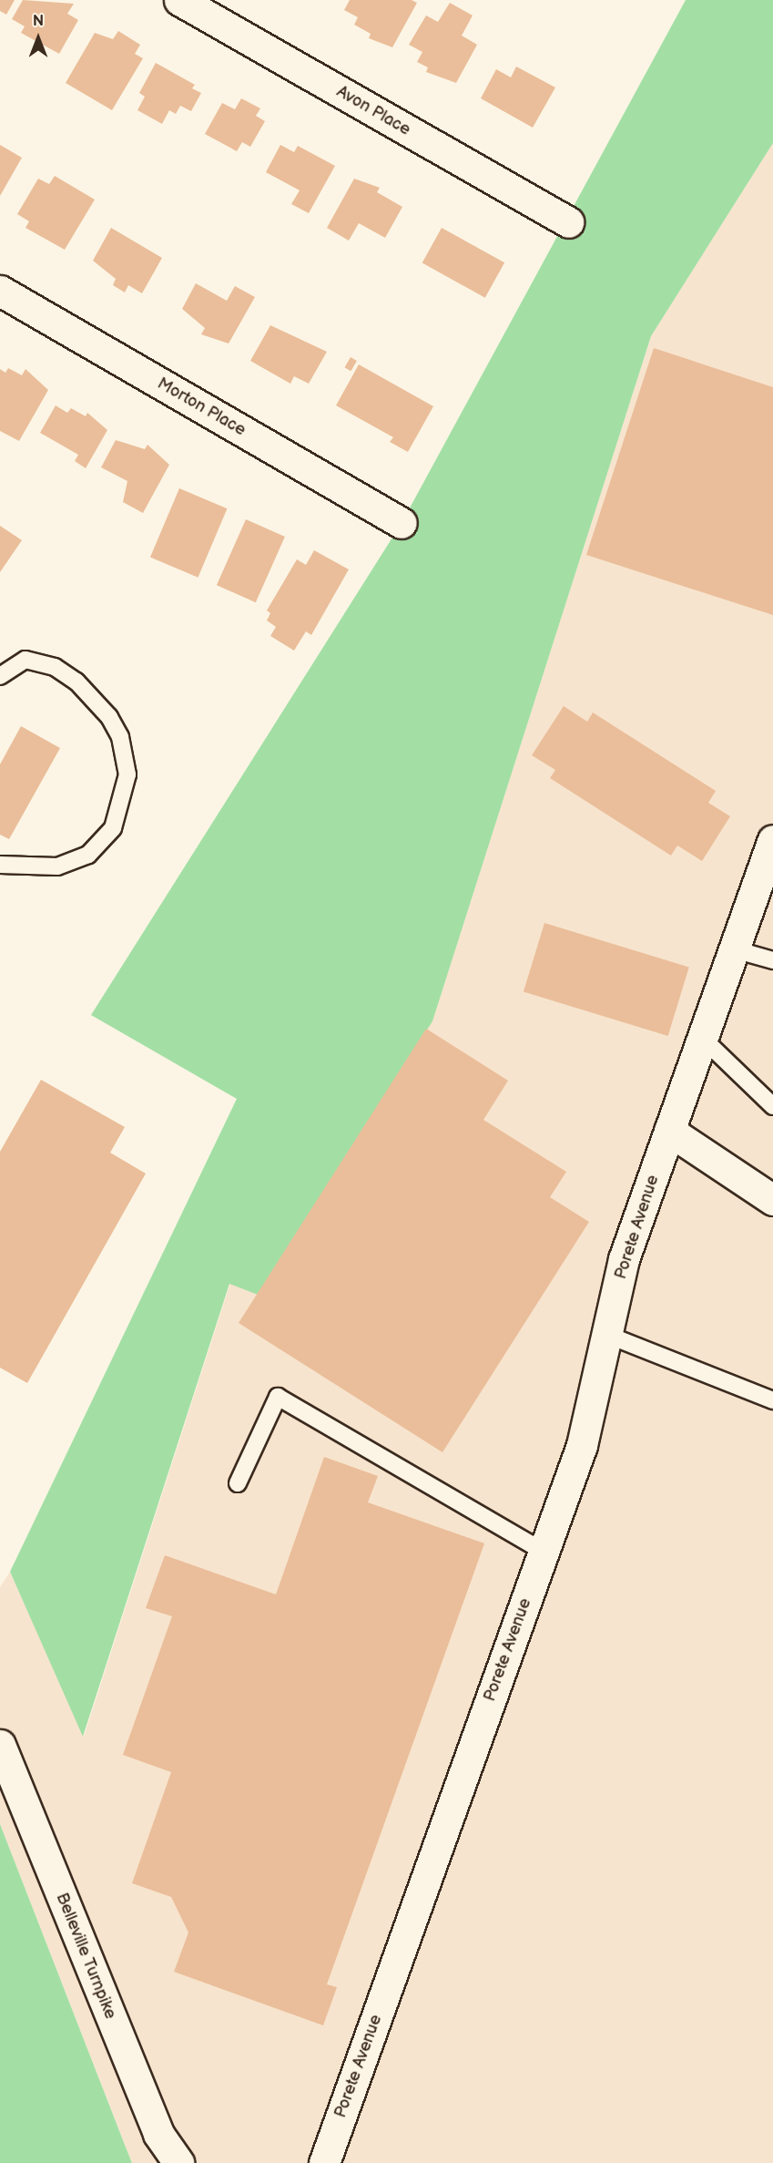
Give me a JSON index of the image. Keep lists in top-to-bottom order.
{
  "streets": {
    "street": [
      "Avon Place",
      "Morton Place",
      "Porete Avenue",
      "Belleville Turnpike"
    ]
  },
  "north": "top"
}
